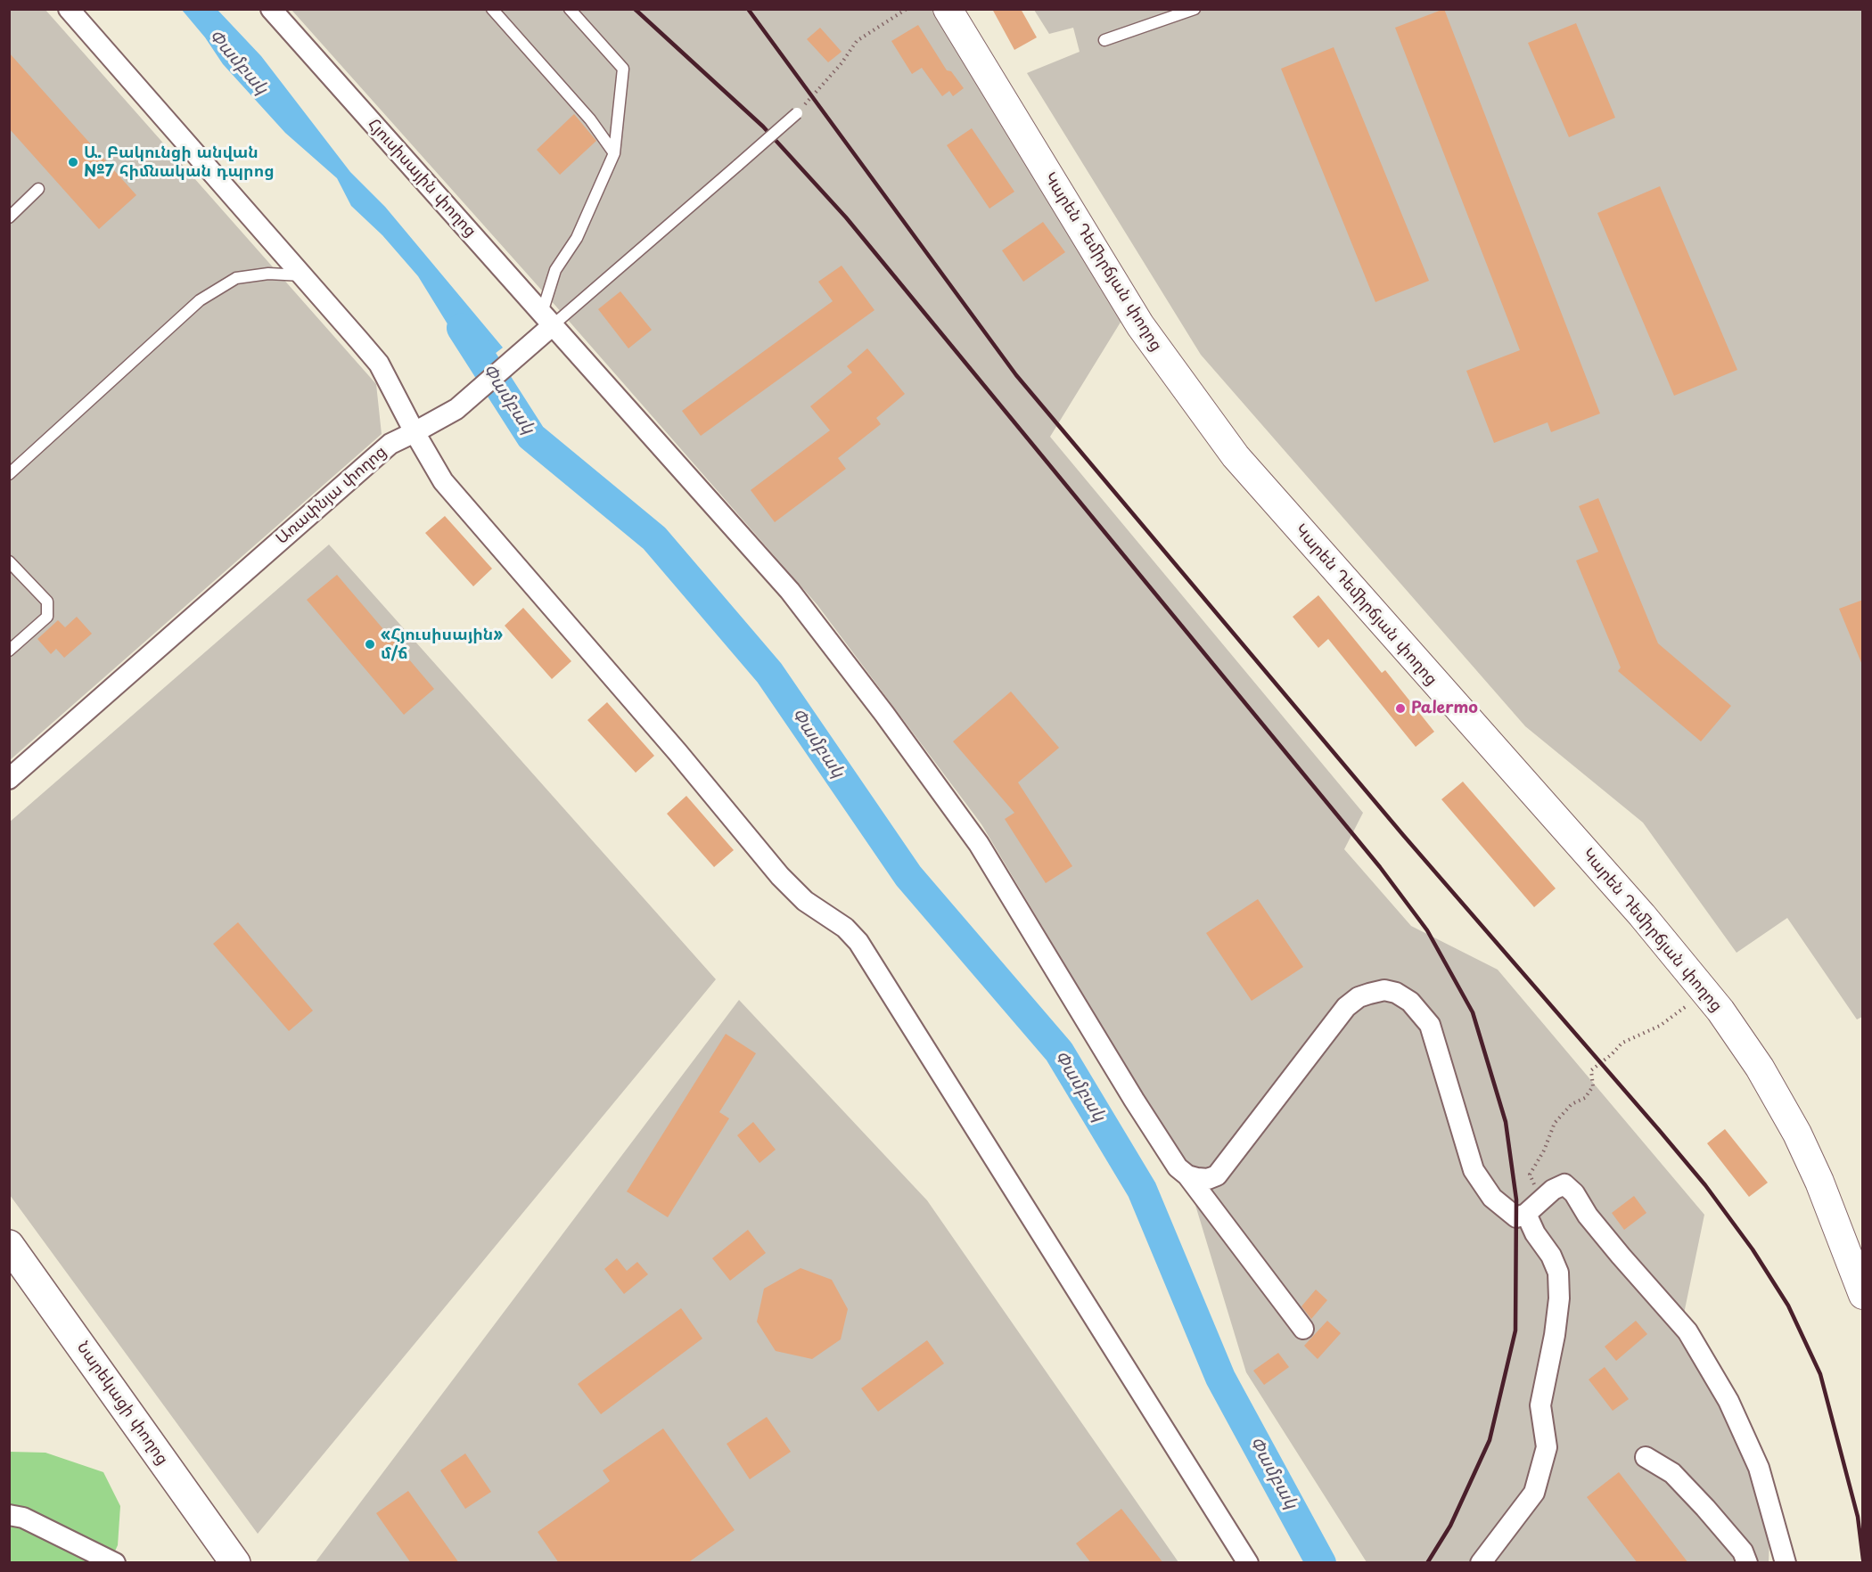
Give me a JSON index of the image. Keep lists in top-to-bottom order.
{
  "streets": {
    "highway": ["Նարեկացի փողոց"],
    "main road": ["Կարեն Դեմիրճյան փողոց"],
    "street": ["Հյուսիսային փողոց", "Առափնյա փողոց"]
  },
  "crossings": [
    ["Հյուսիսային փողոց", "Առափնյա փողոց"]
  ],
  "water": ["Փամբակ"],
  "places": ["Ա. Բակունցի անվան №7 հիմնական դպրոց", "«Հյուսիսային» մ/ճ", "Palermo"]
}
